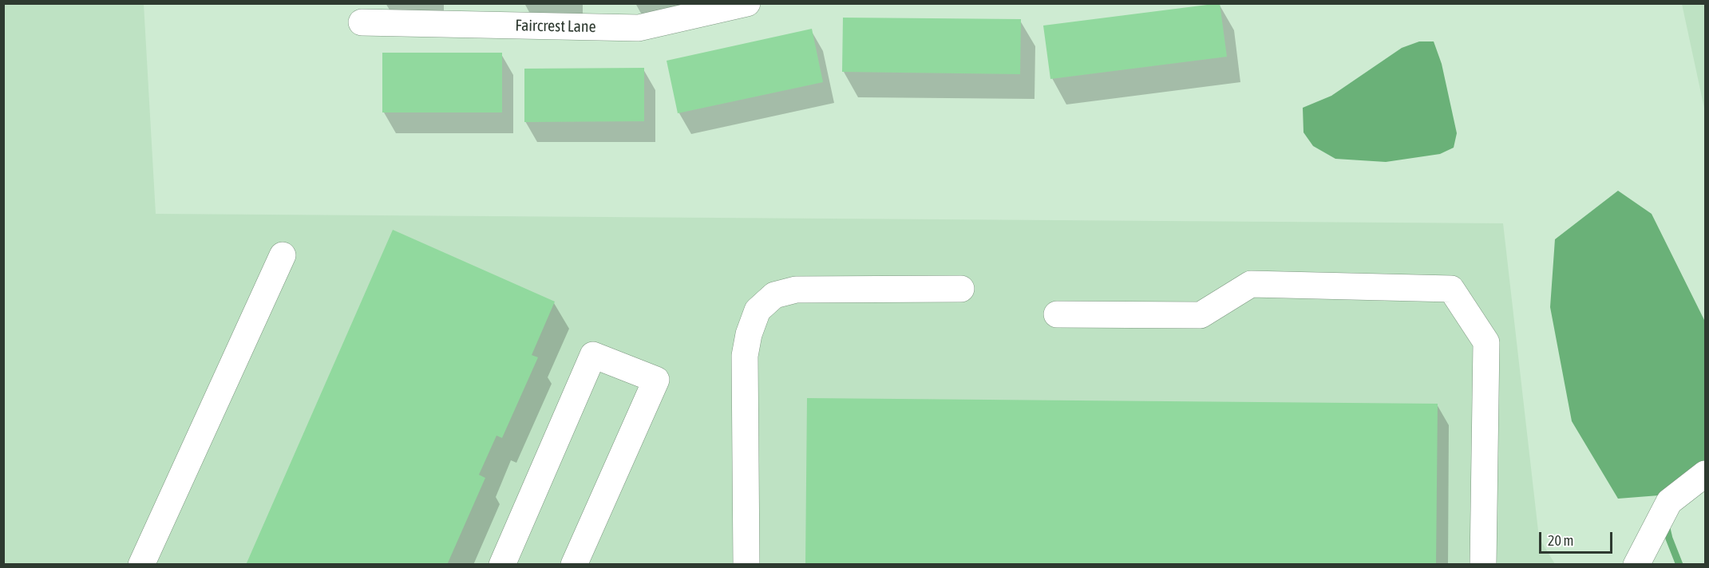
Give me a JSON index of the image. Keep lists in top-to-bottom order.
{
  "streets": {
    "street": ["Faircrest Lane"]
  },
  "scale_bar": "20 m"
}
